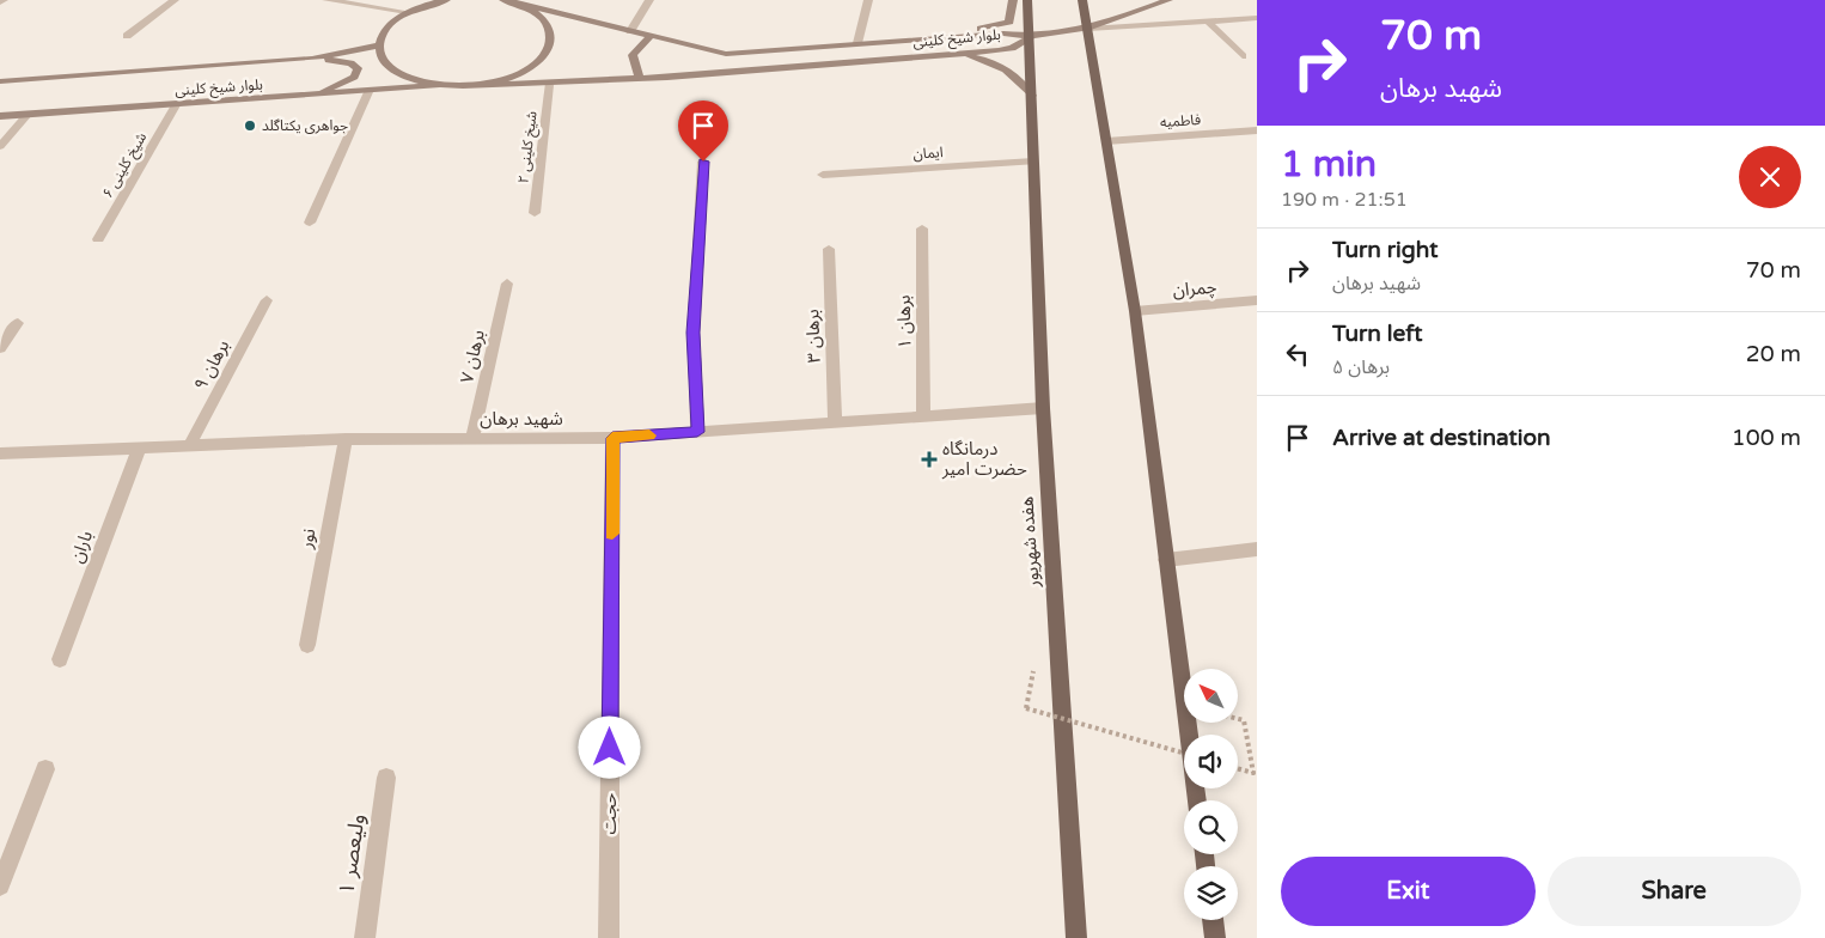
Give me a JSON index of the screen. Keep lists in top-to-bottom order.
{
  "streets": {
    "main road": ["بلوار شیخ کلینی", "هفده شهریور"],
    "street": [
      "فاطمیه",
      "شیخ کلینی ۲",
      "ایمان",
      "شیخ کلینی ۶",
      "چمران",
      "برهان ۱",
      "برهان ۳",
      "برهان ۷",
      "برهان ۹",
      "شهید برهان",
      "نور",
      "باران",
      "حجت",
      "ولیعصر ۱"
    ]
  },
  "crossings": [
    ["بلوار شیخ کلینی", "شیخ کلینی ۲"],
    ["بلوار شیخ کلینی", "شیخ کلینی ۶"],
    ["بلوار شیخ کلینی", "هفده شهریور"],
    ["ایمان", "هفده شهریور"],
    ["برهان ۱", "شهید برهان"],
    ["برهان ۳", "شهید برهان"],
    ["برهان ۷", "شهید برهان"],
    ["برهان ۹", "شهید برهان"],
    ["شهید برهان", "نور"],
    ["شهید برهان", "هفده شهریور"],
    ["شهید برهان", "باران"],
    ["شهید برهان", "حجت"]
  ],
  "places": {
    "other": ["جواهری یکتاگلد"],
    "health": ["درمانگاه حضرت امیر"]
  },
  "north": "top left",
  "page": {
    "turn": ["70 m", "شهید برهان"],
    "heading": ["1 min", "190 m · 21:51"],
    "list": [
      {
        "name": "Turn right",
        "note": "شهید برهان",
        "value": "70 m"
      },
      {
        "name": "Turn left",
        "note": "برهان ۵",
        "value": "20 m"
      },
      {
        "name": "Arrive at destination",
        "value": "100 m"
      }
    ],
    "buttons": ["Exit", "Share"]
  }
}
